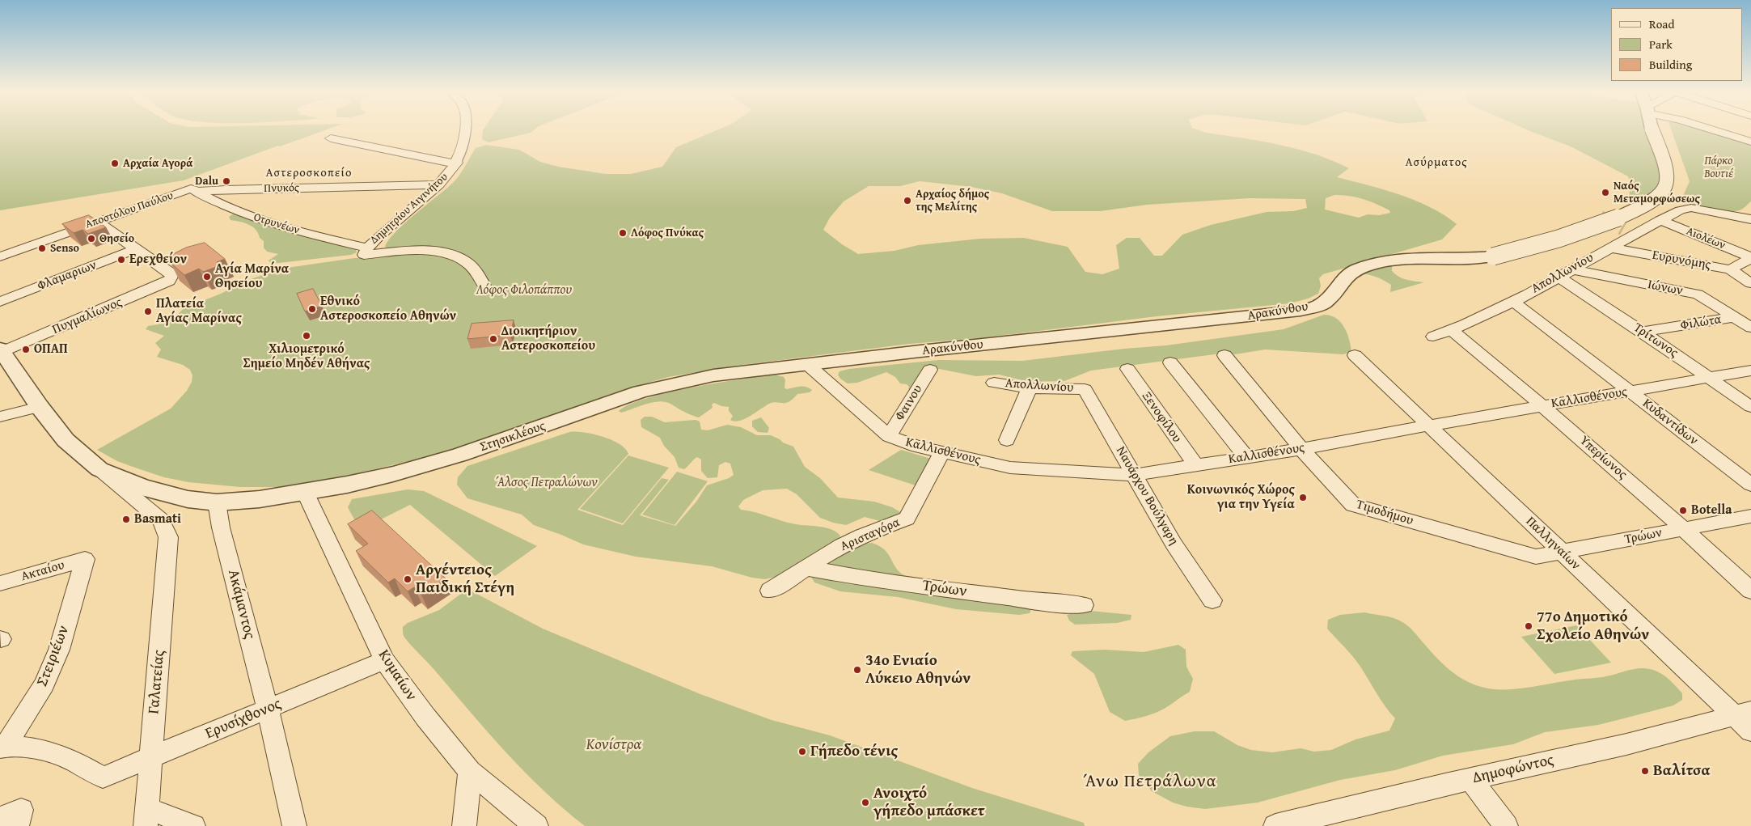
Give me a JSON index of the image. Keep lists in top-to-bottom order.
{
  "streets": {
    "street": [
      "Πνυκός",
      "Δημητρίου Αιγινήτου",
      "Αποστόλου Παύλου",
      "Οτρυνέων",
      "Αιολέων",
      "Ευρυνόμης",
      "Απολλωνίου",
      "Φλαμαριων",
      "Ιώνων",
      "Αρακύνθου",
      "Πυγμαλίωνος",
      "Φιλώτα",
      "Τρίτωνος",
      "Καλλισθένους",
      "Φαινου",
      "Ξενοφίλου",
      "Κυδαντίδων",
      "Στησικλέους",
      "Υπερίωνος",
      "Ναυάρχου Βούλγαρη",
      "Τιμοδήμου",
      "Αρισταγόρα",
      "Τρώων",
      "Παλληναίων",
      "Ακταίου",
      "Ακάμαντος",
      "Στειριέων",
      "Κυμαίων",
      "Γαλατείας",
      "Ερυσίχθονος",
      "Δημοφώντος"
    ]
  },
  "crossings": [
    ["Πνυκός", "Δημητρίου Αιγινήτου"],
    ["Πνυκός", "Αποστόλου Παύλου"],
    ["Πνυκός", "Οτρυνέων"],
    ["Δημητρίου Αιγινήτου", "Οτρυνέων"],
    ["Αποστόλου Παύλου", "Οτρυνέων"],
    ["Αιολέων", "Απολλωνίου"],
    ["Ευρυνόμης", "Απολλωνίου"],
    ["Απολλωνίου", "Ιώνων"],
    ["Απολλωνίου", "Τρίτωνος"],
    ["Απολλωνίου", "Κυδαντίδων"],
    ["Απολλωνίου", "Υπερίωνος"],
    ["Απολλωνίου", "Ναυάρχου Βούλγαρη"],
    ["Φλαμαριων", "Πυγμαλίωνος"],
    ["Ιώνων", "Φιλώτα"],
    ["Αρακύνθου", "Καλλισθένους"],
    ["Αρακύνθου", "Στησικλέους"],
    ["Φιλώτα", "Τρίτωνος"],
    ["Τρίτωνος", "Καλλισθένους"],
    ["Καλλισθένους", "Φαινου"],
    ["Καλλισθένους", "Ξενοφίλου"],
    ["Καλλισθένους", "Κυδαντίδων"],
    ["Καλλισθένους", "Στησικλέους"],
    ["Καλλισθένους", "Υπερίωνος"],
    ["Καλλισθένους", "Ναυάρχου Βούλγαρη"],
    ["Καλλισθένους", "Τιμοδήμου"],
    ["Καλλισθένους", "Αρισταγόρα"],
    ["Καλλισθένους", "Παλληναίων"],
    ["Στησικλέους", "Ακάμαντος"],
    ["Στησικλέους", "Κυμαίων"],
    ["Υπερίωνος", "Τρώων"],
    ["Τιμοδήμου", "Τρώων"],
    ["Αρισταγόρα", "Τρώων"],
    ["Τρώων", "Παλληναίων"],
    ["Παλληναίων", "Δημοφώντος"],
    ["Ακταίου", "Στειριέων"],
    ["Ακάμαντος", "Ερυσίχθονος"],
    ["Στειριέων", "Ερυσίχθονος"],
    ["Κυμαίων", "Ερυσίχθονος"],
    ["Γαλατείας", "Ερυσίχθονος"]
  ],
  "districts": ["Ασύρματος", "Αστεροσκοπείο", "Άνω Πετράλωνα"],
  "parks": [
    "Πάρκο Βουτιέ",
    "Λόφος Φιλοπάππου",
    "Άλσος Πετραλώνων",
    "Κονίστρα"
  ],
  "places": [
    "Αρχαία Αγορά",
    "Dalu",
    "Ναός Μεταμορφώσεως",
    "Αρχαίος δήμος της Μελίτης",
    "Λόφος Πνύκας",
    "Θησείο",
    "Senso",
    "Ερεχθείον",
    "Αγία Μαρίνα Θησείου",
    "Εθνικό Αστεροσκοπείο Αθηνών",
    "Πλατεία Αγίας Μαρίνας",
    "Χιλιομετρικό Σημείο Μηδέν Αθήνας",
    "Διοικητήριον Αστεροσκοπείου",
    "ΟΠΑΠ",
    "Κοινωνικός Χώρος για την Υγεία",
    "Botella",
    "Basmati",
    "Αργέντειος Παιδική Στέγη",
    "77ο Δημοτικό Σχολείο Αθηνών",
    "34ο Ενιαίο Λύκειο Αθηνών",
    "Γήπεδο τένις",
    "Βαλίτσα",
    "Ανοιχτό γήπεδο μπάσκετ"
  ],
  "legend": ["Road", "Park", "Building"]
}
